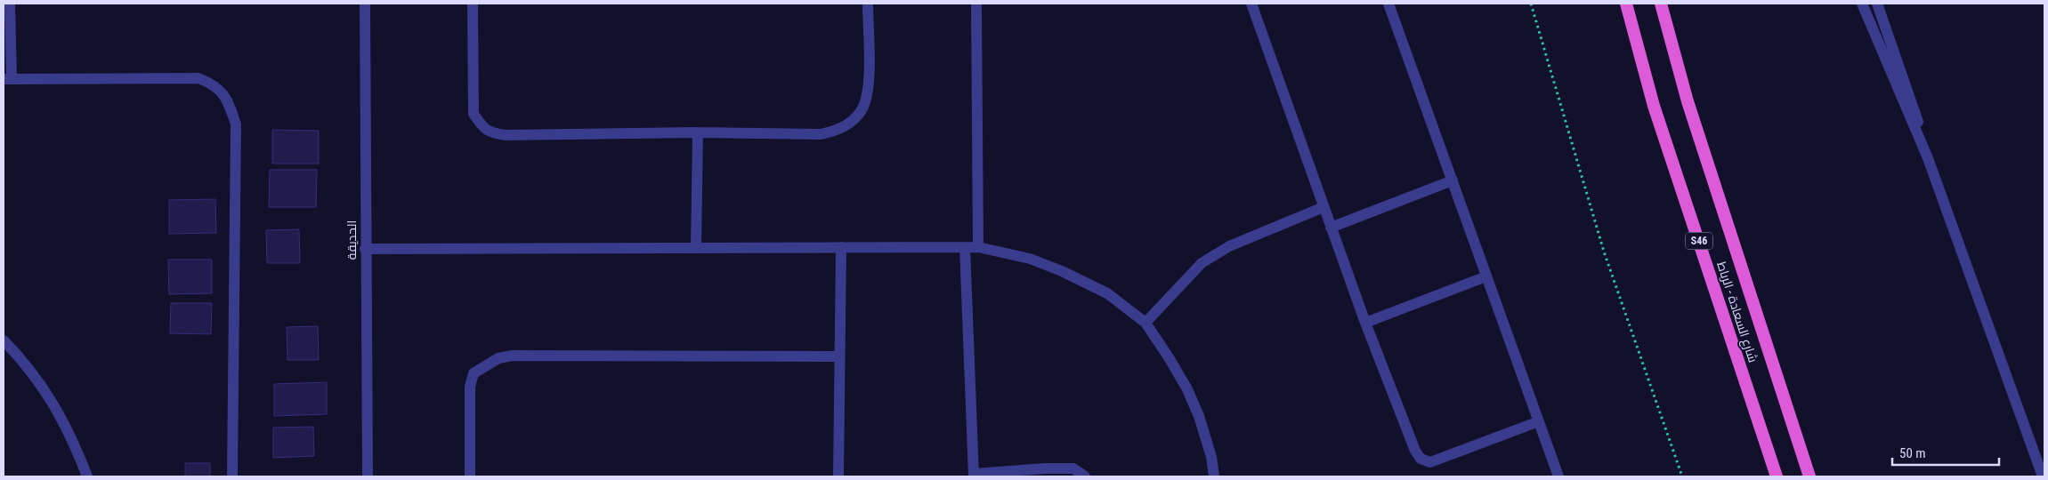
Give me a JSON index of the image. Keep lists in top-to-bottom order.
{
  "streets": {
    "highway": ["S46", "شارع السعادة - الرباط"],
    "street": ["الحديقة"]
  },
  "scale_bar": "50 m"
}
